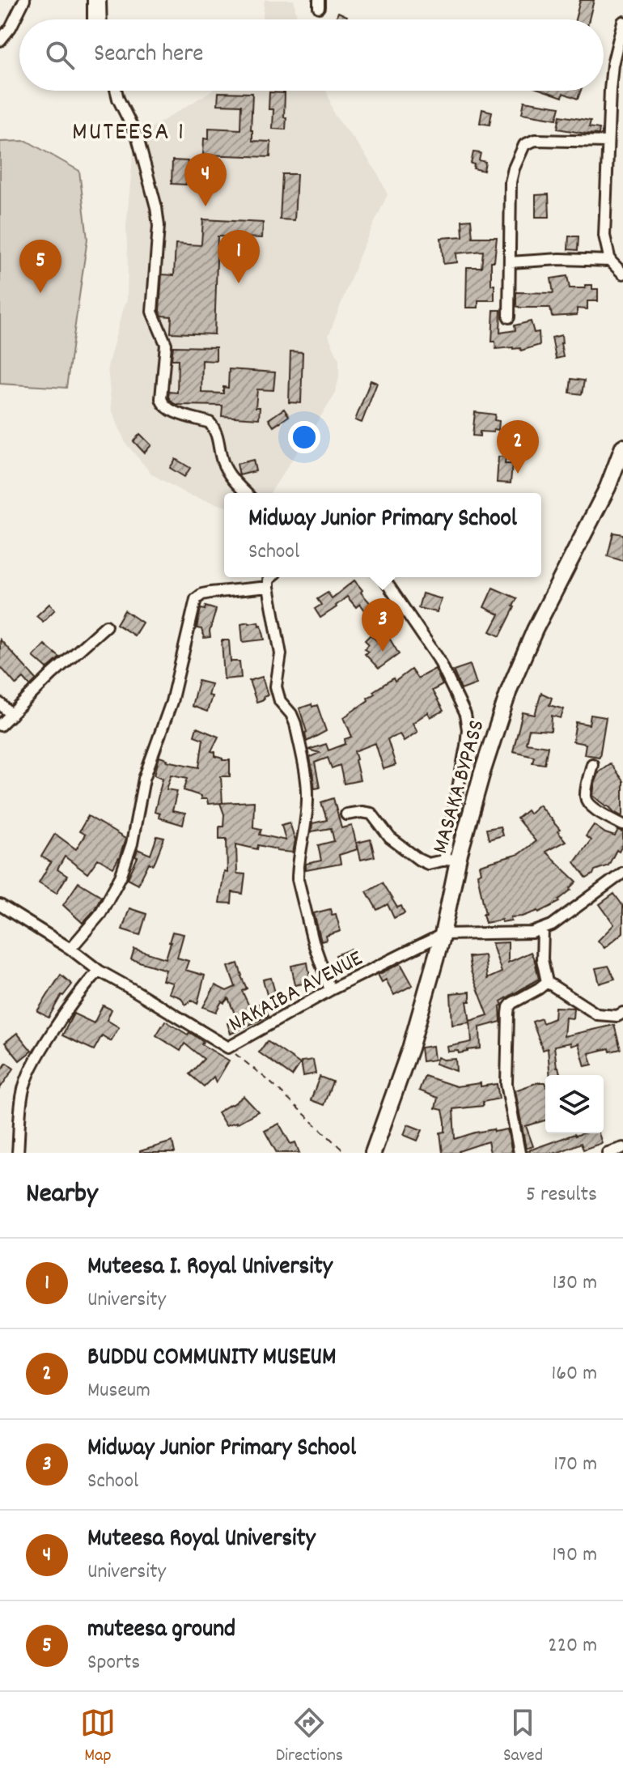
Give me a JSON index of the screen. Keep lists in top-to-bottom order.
{
  "streets": {
    "highway": ["MASAKA BYPASS"],
    "street": ["NAKAIBA AVENUE"]
  },
  "crossings": [
    ["MASAKA BYPASS", "NAKAIBA AVENUE"]
  ],
  "districts": ["MUTEESA 1"],
  "page": {
    "search": "Search here",
    "pins": [
      "4",
      "1",
      "5",
      "2",
      "3"
    ],
    "popup": ["Midway Junior Primary School", "School"],
    "heading": ["Nearby", "5 results"],
    "list": [
      {
        "mark": "1",
        "name": "Muteesa I. Royal University",
        "note": "University",
        "value": "130 m"
      },
      {
        "mark": "2",
        "name": "BUDDU COMMUNITY MUSEUM",
        "note": "Museum",
        "value": "160 m"
      },
      {
        "mark": "3",
        "name": "Midway Junior Primary School",
        "note": "School",
        "value": "170 m"
      },
      {
        "mark": "4",
        "name": "Muteesa Royal University",
        "note": "University",
        "value": "190 m"
      },
      {
        "mark": "5",
        "name": "muteesa ground",
        "note": "Sports",
        "value": "220 m"
      }
    ],
    "nav": ["Map", "Directions", "Saved"]
  }
}
